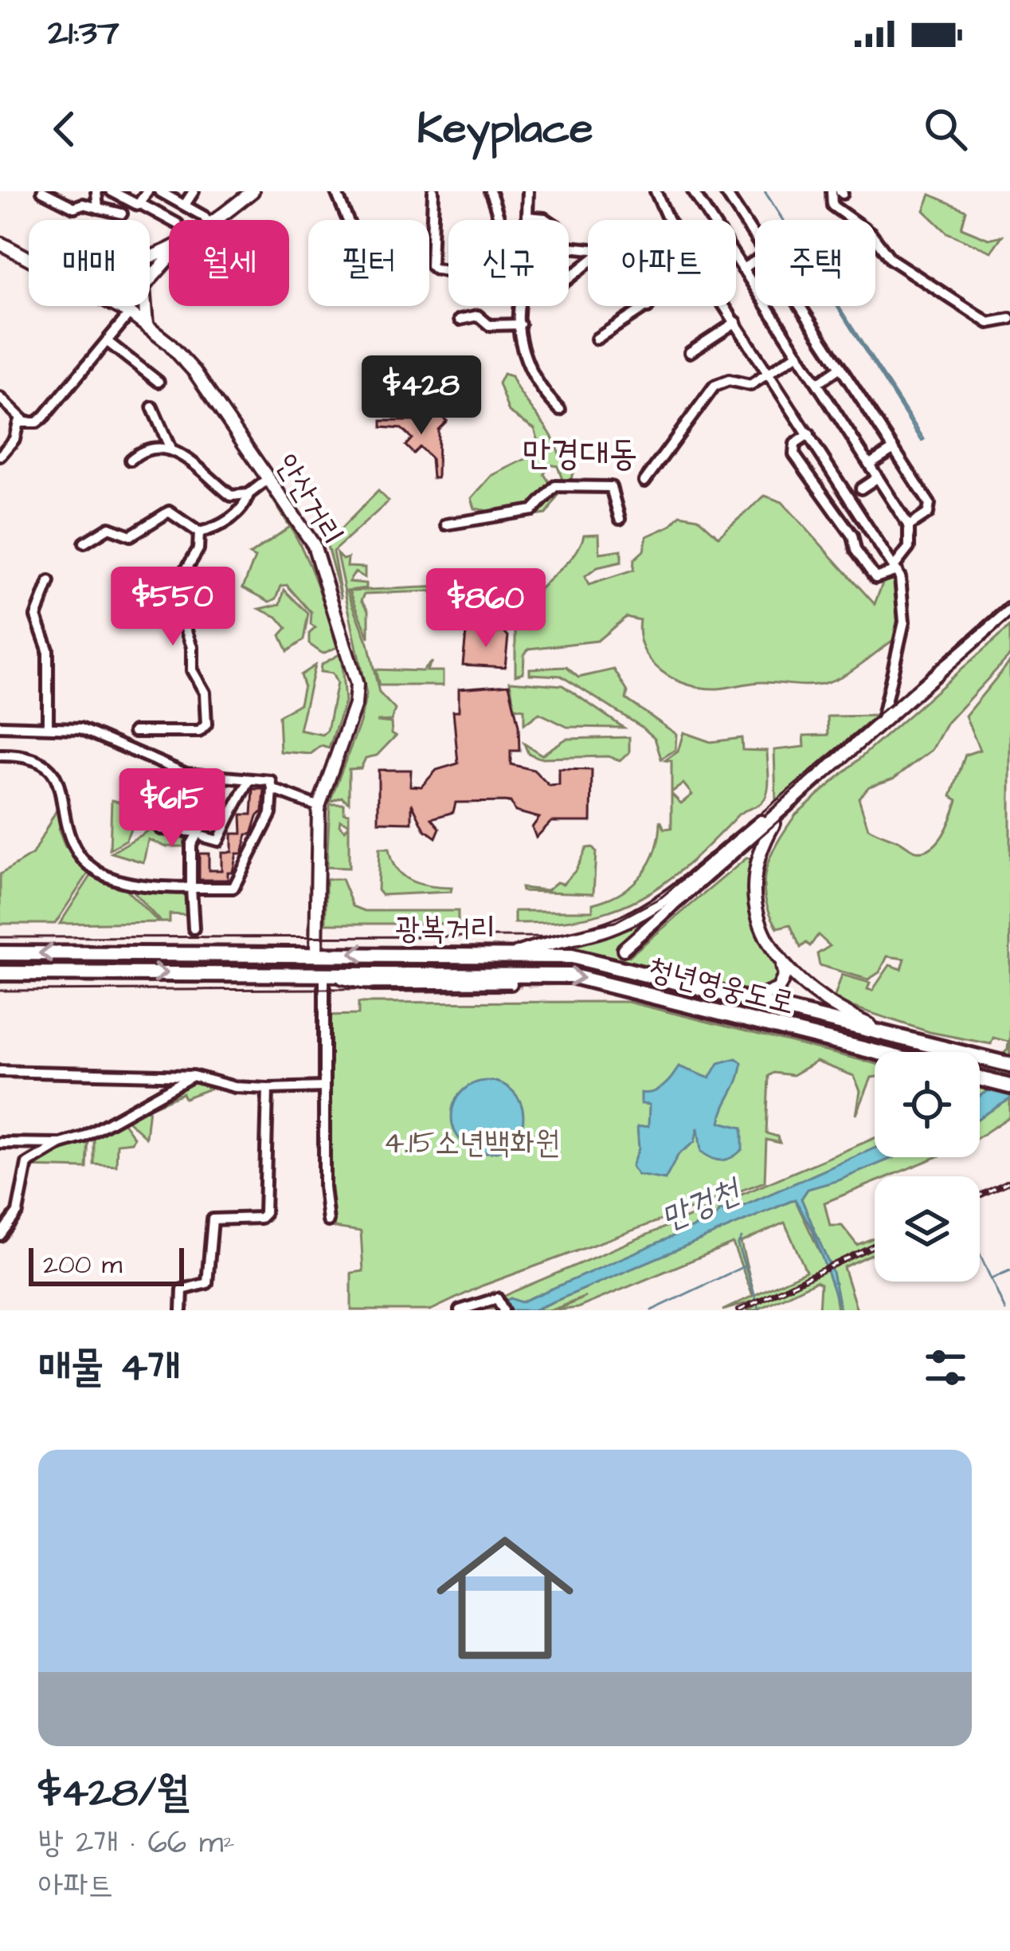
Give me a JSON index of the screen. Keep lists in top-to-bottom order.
{
  "streets": {
    "highway": ["광복거리", "청년영웅도로"],
    "main road": ["안산거리"]
  },
  "crossings": [
    ["안산거리", "광복거리"],
    ["광복거리", "청년영웅도로"]
  ],
  "one_way": ["청년영웅도로"],
  "districts": ["만경대동"],
  "water": ["만겅천"],
  "parks": ["4.15소년백화원"],
  "scale_bar": "200 m",
  "page": {
    "status": "21:37",
    "header": "Keyplace",
    "chip": [
      "매매",
      "월세",
      "필터",
      "신규",
      "아파트",
      "주택"
    ],
    "price": [
      "$428",
      "$550",
      "$860",
      "$615"
    ],
    "scale": "200 m",
    "heading": "매물 4개",
    "list": [
      {
        "name": "$428/월",
        "note": "방 2개 · 66 m² · 아파트"
      }
    ]
  }
}
